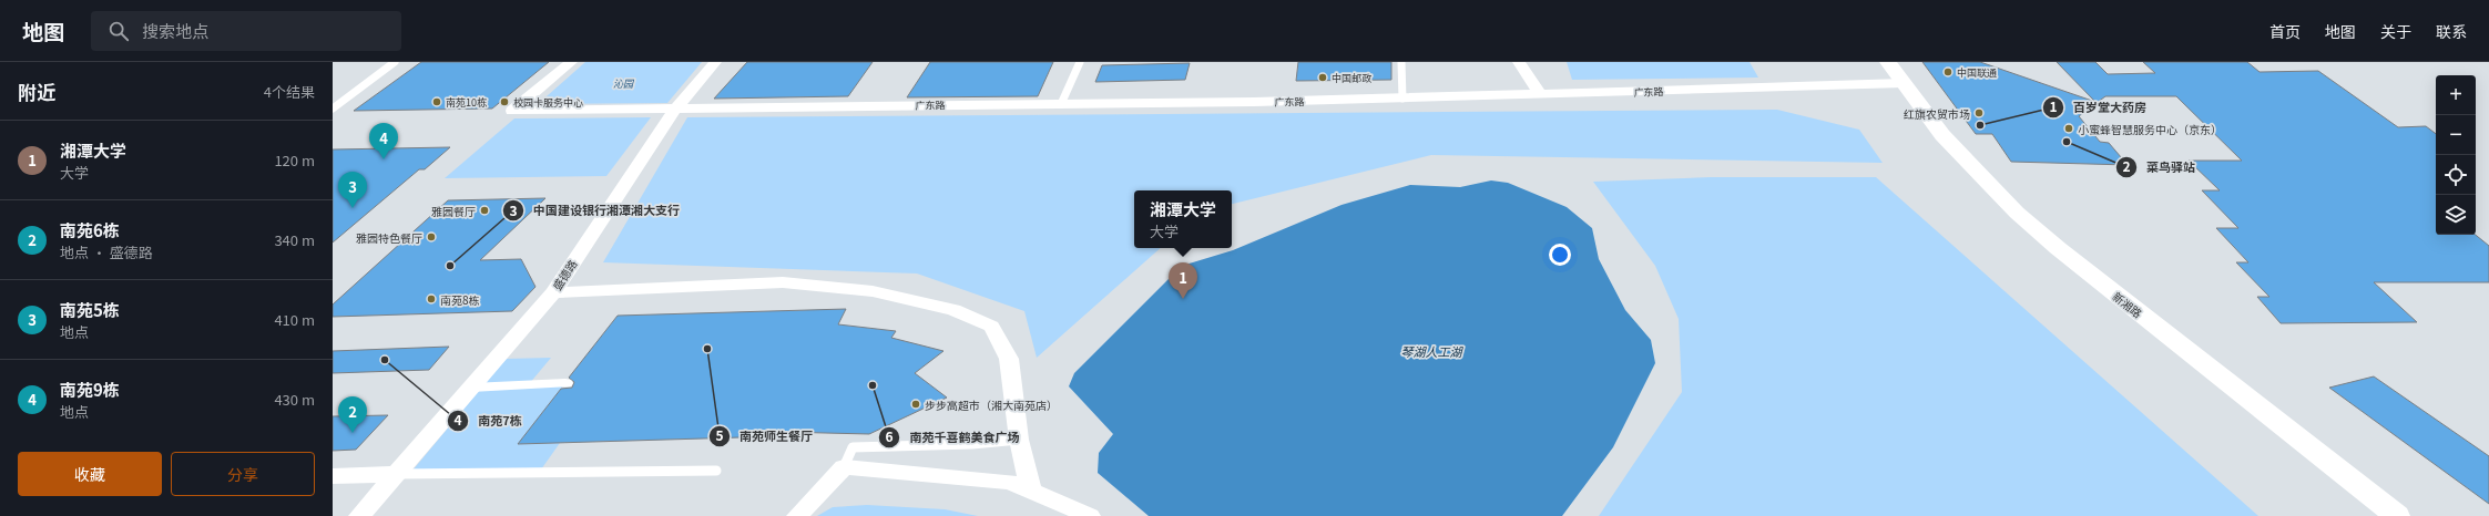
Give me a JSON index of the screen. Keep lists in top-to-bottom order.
{
  "streets": {
    "street": ["广东路", "盛德路", "新湘路"]
  },
  "crossings": [
    ["广东路", "盛德路"],
    ["广东路", "新湘路"]
  ],
  "water": ["琴湖人工湖"],
  "parks": ["沁园"],
  "places": [
    "中国联通",
    "中国邮政",
    "南苑10栋",
    "校园卡服务中心",
    "红旗农贸市场",
    "百岁堂大药房",
    "小蜜蜂智慧服务中心（京东）",
    "菜鸟驿站",
    "雅园餐厅",
    "雅园特色餐厅",
    "中国建设银行湘潭湘大支行",
    "南苑8栋",
    "南苑师生餐厅",
    "南苑7栋",
    "南苑千喜鹤美食广场",
    "步步高超市（湘大南苑店）"
  ],
  "page": {
    "header": "地图",
    "search": "搜索地点",
    "nav": [
      "首页",
      "地图",
      "关于",
      "联系"
    ],
    "heading": ["附近", "4个结果"],
    "map_buttons": ["+", "−"],
    "list": [
      {
        "mark": "1",
        "name": "湘潭大学",
        "note": "大学",
        "value": "120 m"
      },
      {
        "mark": "2",
        "name": "南苑6栋",
        "note": "地点 · 盛德路",
        "value": "340 m"
      },
      {
        "mark": "3",
        "name": "南苑5栋",
        "note": "地点",
        "value": "410 m"
      },
      {
        "mark": "4",
        "name": "南苑9栋",
        "note": "地点",
        "value": "430 m"
      }
    ],
    "pins": [
      "4",
      "3",
      "1",
      "2"
    ],
    "popup": ["湘潭大学", "大学"],
    "buttons": ["收藏", "分享"]
  }
}
